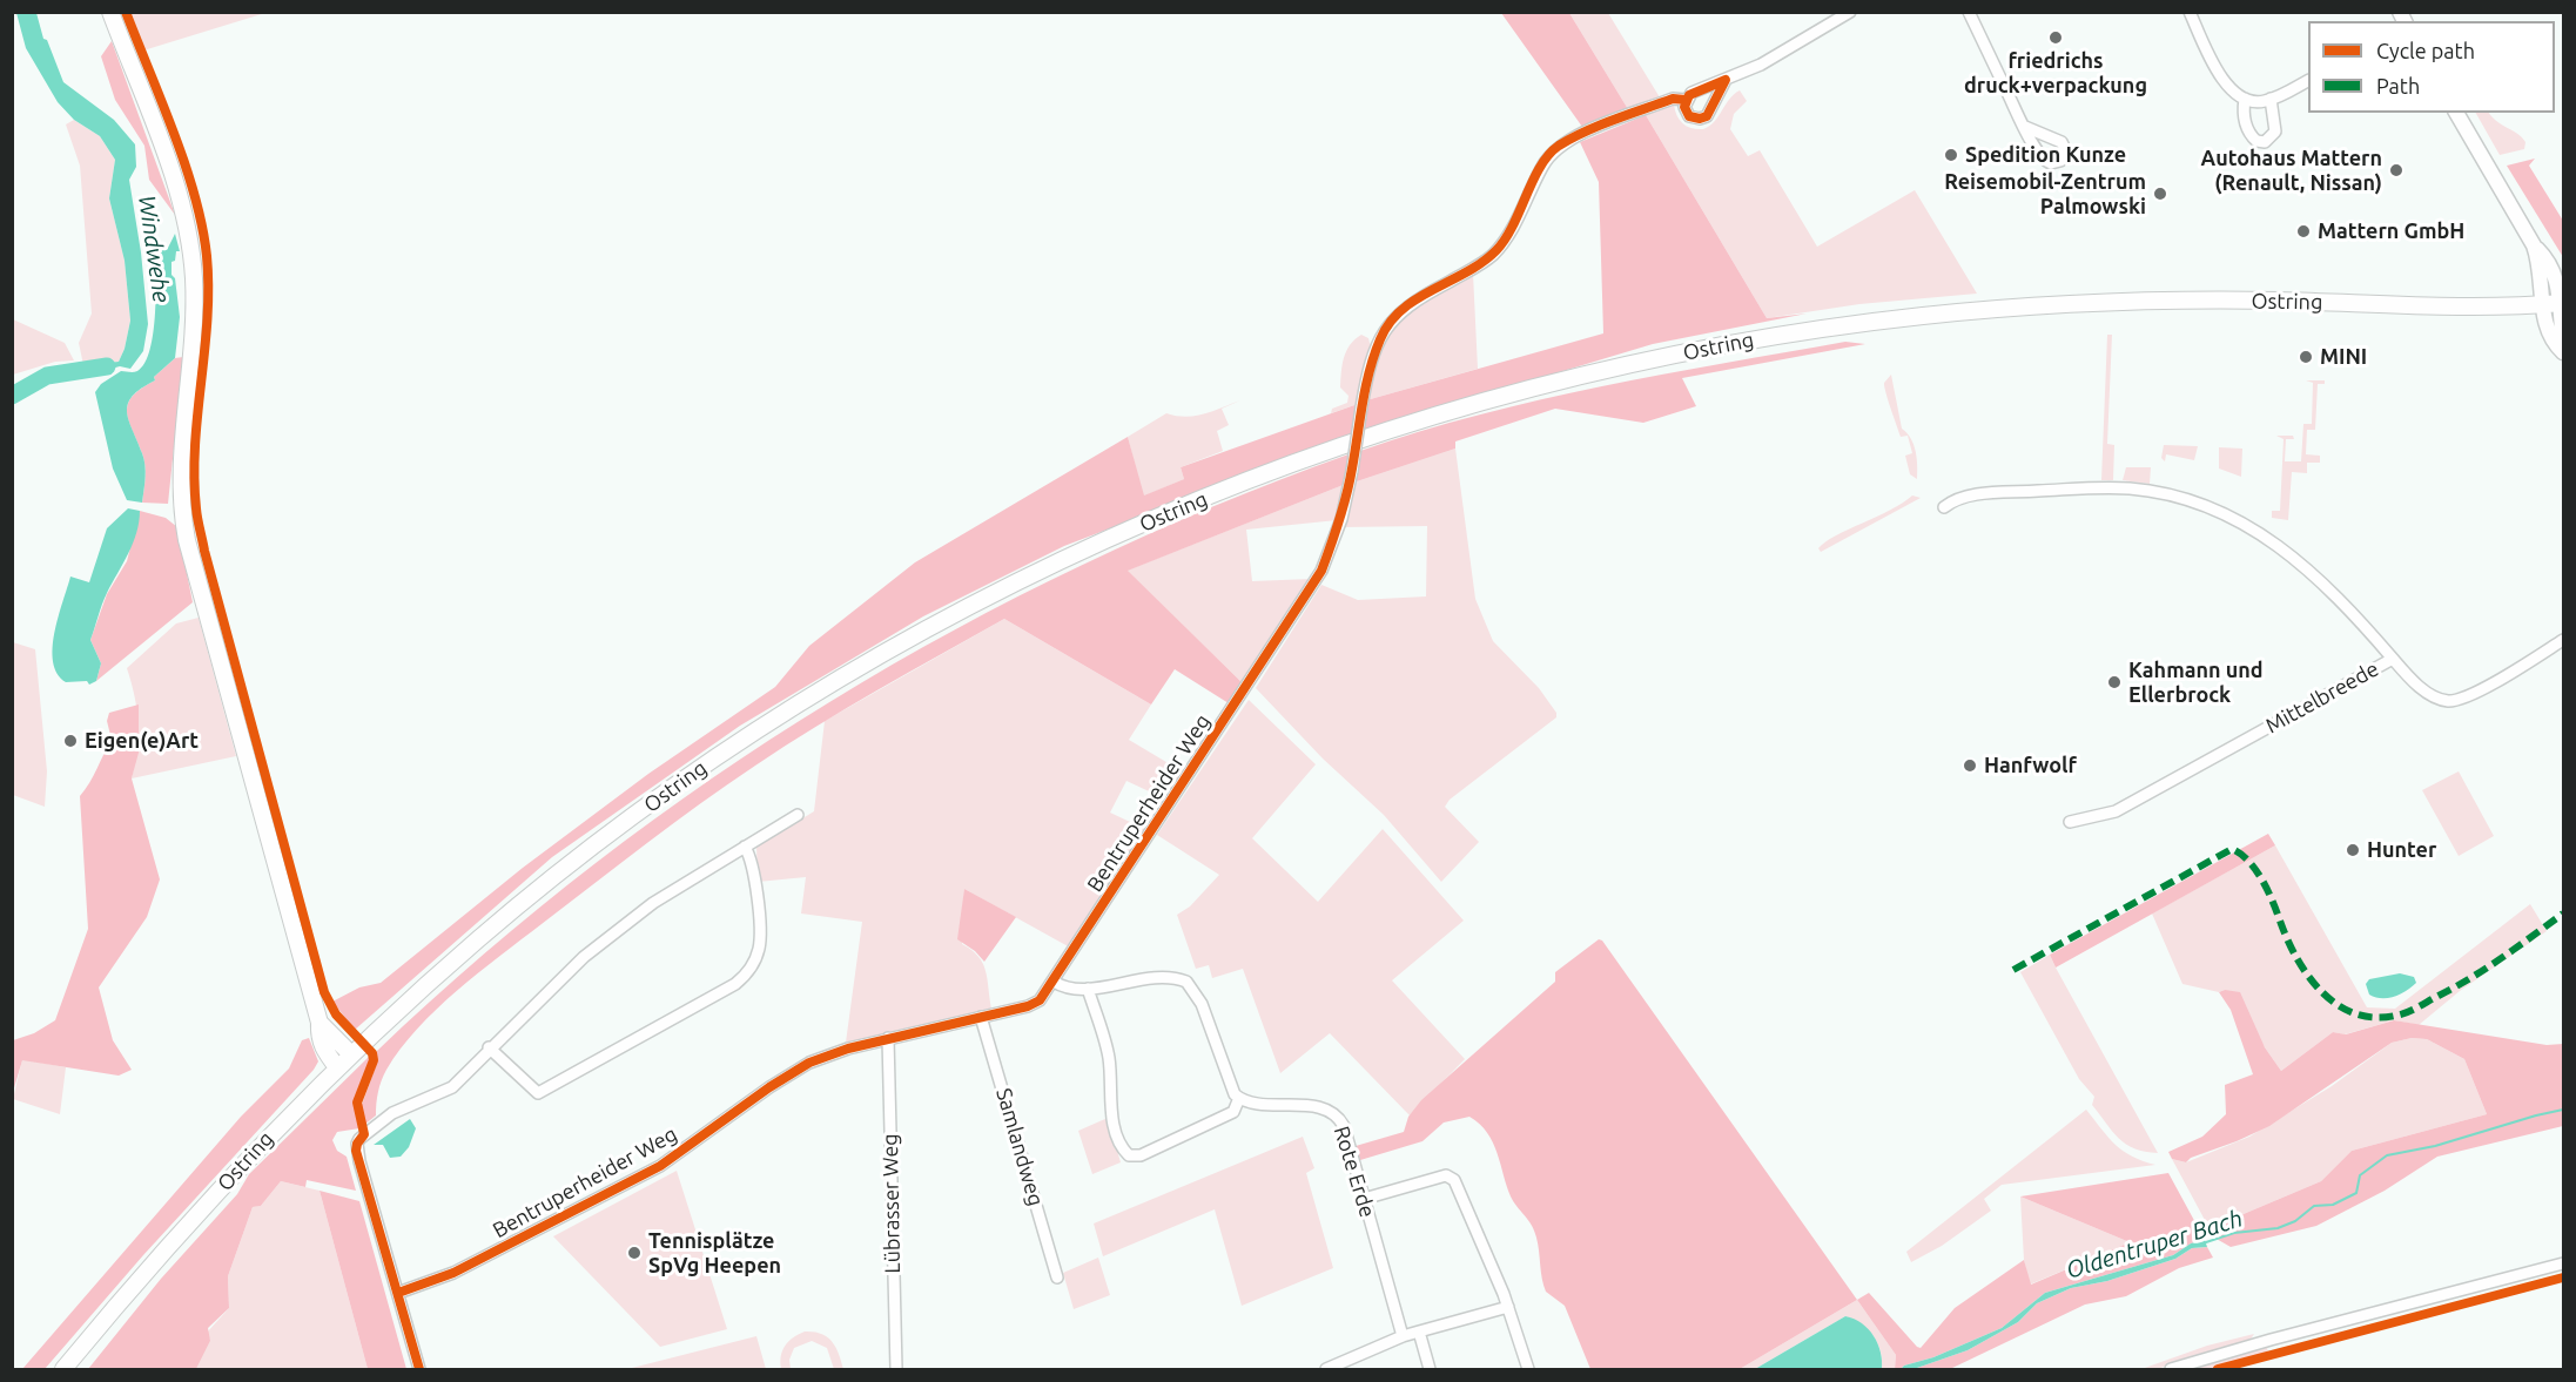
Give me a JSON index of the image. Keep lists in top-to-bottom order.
{
  "streets": {
    "main road": ["Ostring"],
    "street": [
      "Mittelbreede",
      "Bentruperheider Weg",
      "Samlandweg",
      "Rote Erde",
      "Lübrasser Weg"
    ]
  },
  "crossings": [
    ["Bentruperheider Weg", "Samlandweg"],
    ["Bentruperheider Weg", "Lübrasser Weg"]
  ],
  "water": ["Windwehe", "Oldentruper Bach"],
  "places": [
    "friedrichs druck+verpackung",
    "Spedition Kunze",
    "Autohaus Mattern (Renault, Nissan)",
    "Reisemobil-Zentrum Palmowski",
    "Mattern GmbH",
    "MINI",
    "Kahmann und Ellerbrock",
    "Eigen(e)Art",
    "Hanfwolf",
    "Hunter",
    "Tennisplätze SpVg Heepen"
  ],
  "legend": ["Cycle path", "Path"]
}
